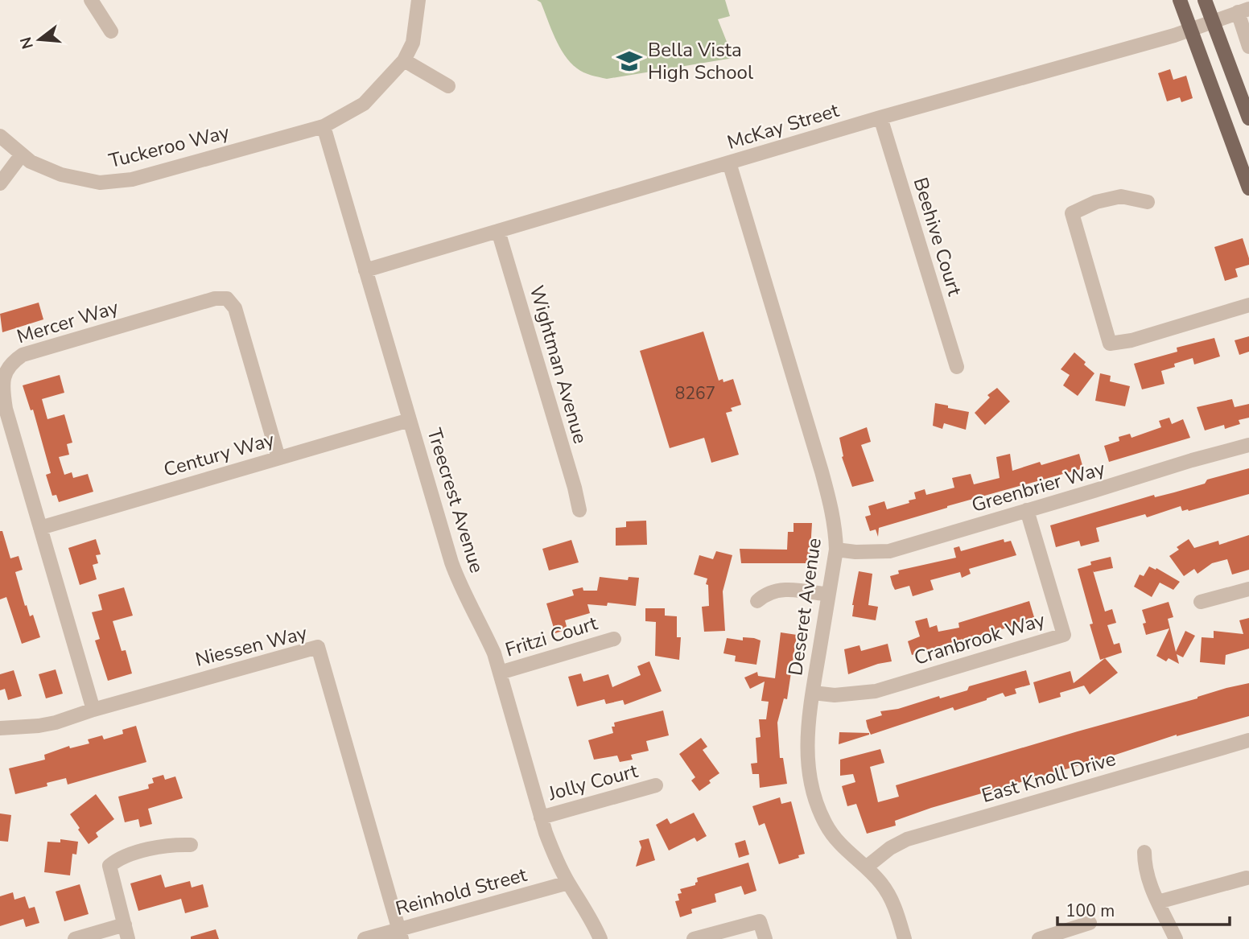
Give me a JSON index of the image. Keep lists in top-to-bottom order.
{
  "streets": {
    "street": [
      "McKay Street",
      "Tuckeroo Way",
      "Beehive Court",
      "Mercer Way",
      "Wightman Avenue",
      "Century Way",
      "Greenbrier Way",
      "Treecrest Avenue",
      "Deseret Avenue",
      "Fritzi Court",
      "Cranbrook Way",
      "Niessen Way",
      "East Knoll Drive",
      "Jolly Court",
      "Reinhold Street"
    ]
  },
  "crossings": [
    ["McKay Street", "Beehive Court"],
    ["McKay Street", "Wightman Avenue"],
    ["McKay Street", "Treecrest Avenue"],
    ["McKay Street", "Deseret Avenue"],
    ["Tuckeroo Way", "Treecrest Avenue"],
    ["Mercer Way", "Century Way"],
    ["Mercer Way", "Niessen Way"],
    ["Century Way", "Treecrest Avenue"],
    ["Greenbrier Way", "Deseret Avenue"],
    ["Greenbrier Way", "Cranbrook Way"],
    ["Treecrest Avenue", "Fritzi Court"],
    ["Treecrest Avenue", "Jolly Court"],
    ["Treecrest Avenue", "Reinhold Street"],
    ["Deseret Avenue", "Cranbrook Way"],
    ["Deseret Avenue", "East Knoll Drive"],
    ["Niessen Way", "Reinhold Street"]
  ],
  "places": {
    "school or university": ["Bella Vista High School"]
  },
  "house_numbers": ["8267"],
  "scale_bar": "100 m",
  "north": "left"
}
